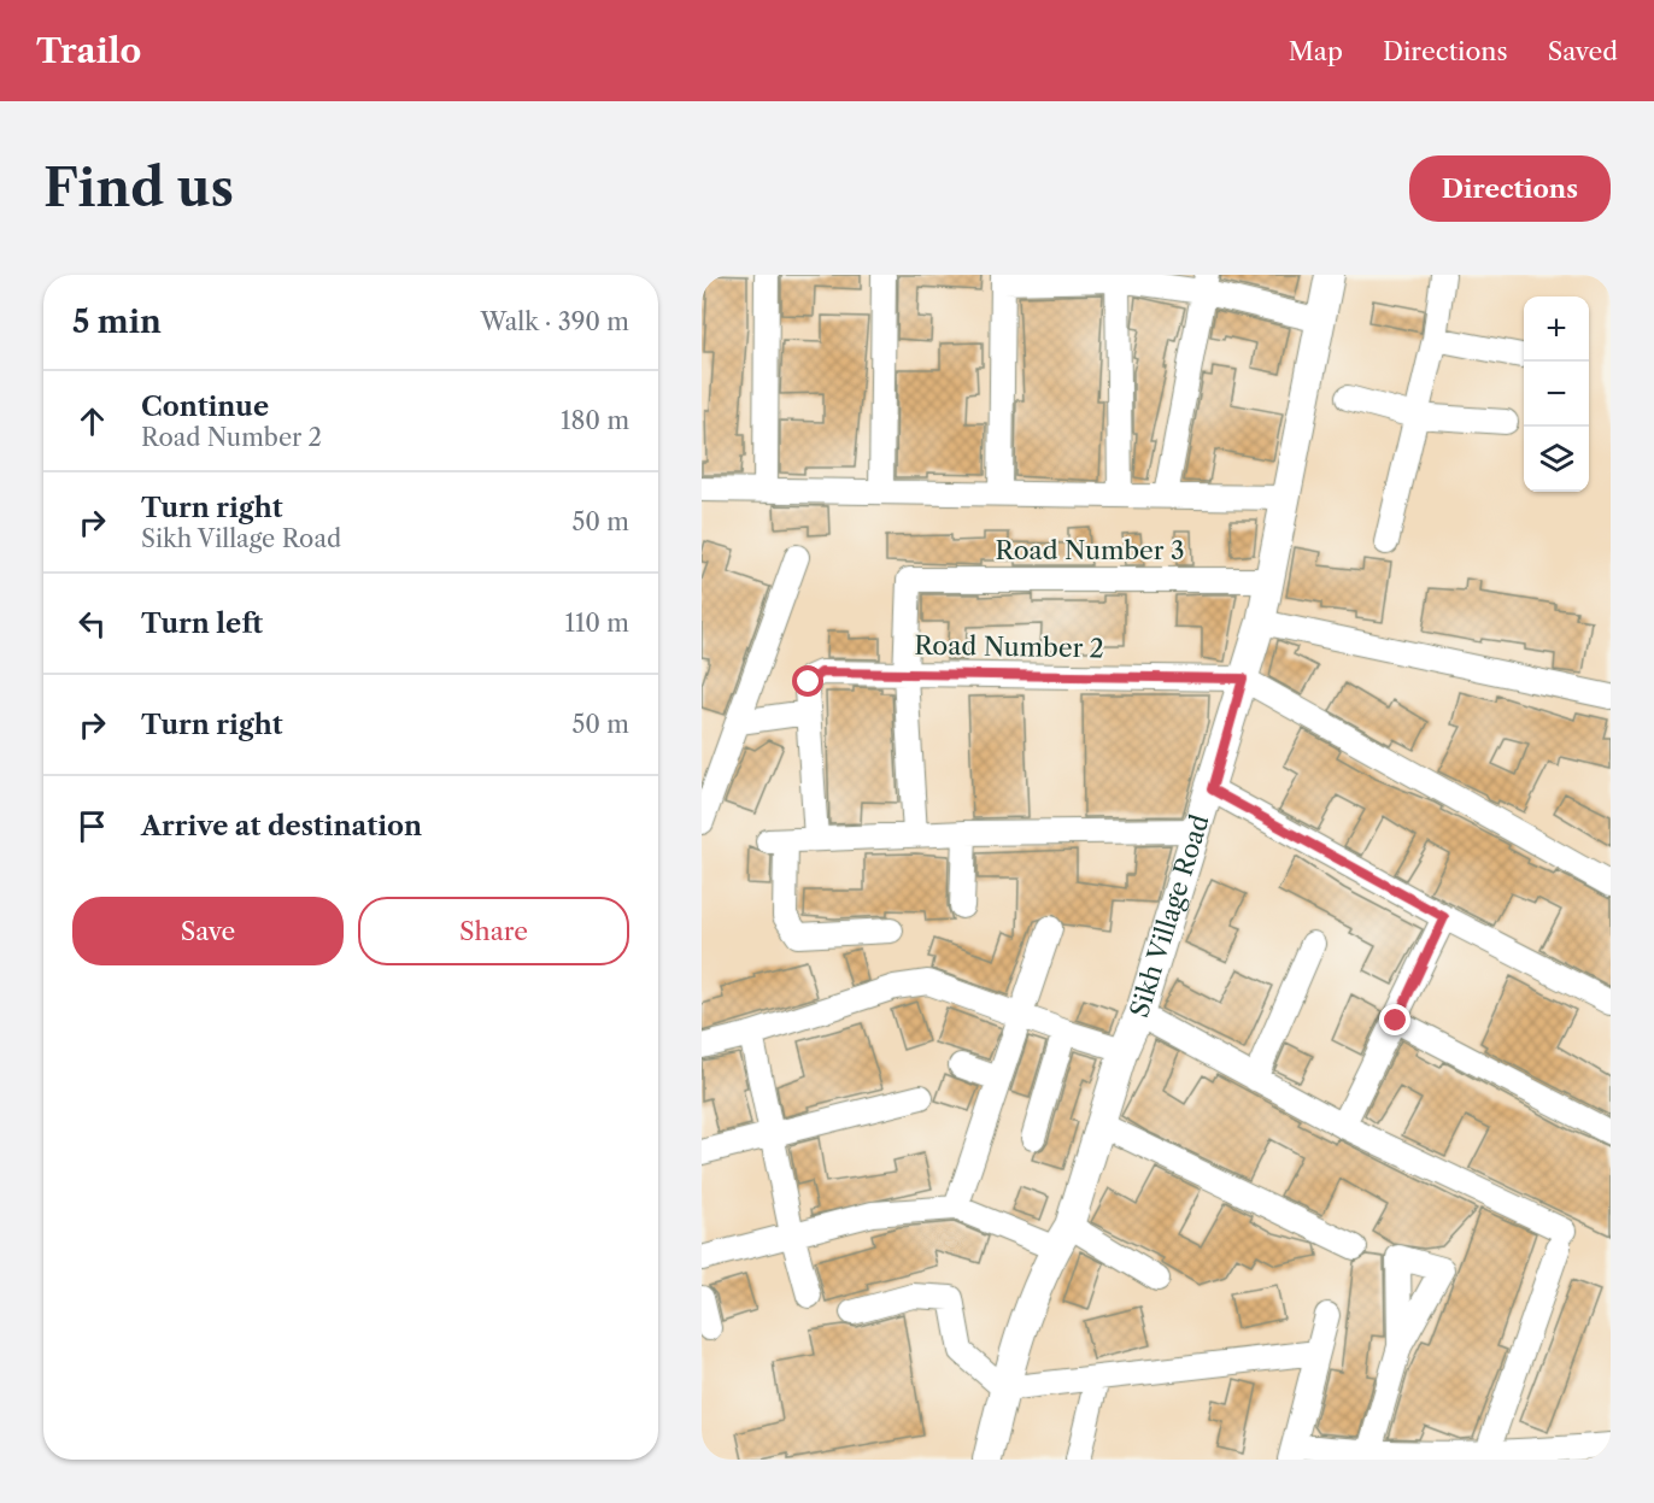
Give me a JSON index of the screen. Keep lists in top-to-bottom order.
{
  "streets": {
    "main road": ["Sikh Village Road"],
    "street": ["Road Number 3", "Road Number 2"]
  },
  "crossings": [
    ["Road Number 3", "Road Number 2"],
    ["Road Number 3", "Sikh Village Road"],
    ["Road Number 2", "Sikh Village Road"]
  ],
  "page": {
    "header": "Trailo",
    "nav": ["Map", "Directions", "Saved"],
    "buttons": [
      "Directions",
      ["Save", "Share"]
    ],
    "title": "Find us",
    "heading": ["5 min", "Walk · 390 m"],
    "map_buttons": ["+", "−"],
    "list": [
      ["Continue", "Road Number 2", "180 m"],
      ["Turn right", "Sikh Village Road", "50 m"],
      ["Turn left", "110 m"],
      ["Turn right", "50 m"],
      "Arrive at destination"
    ]
  }
}
